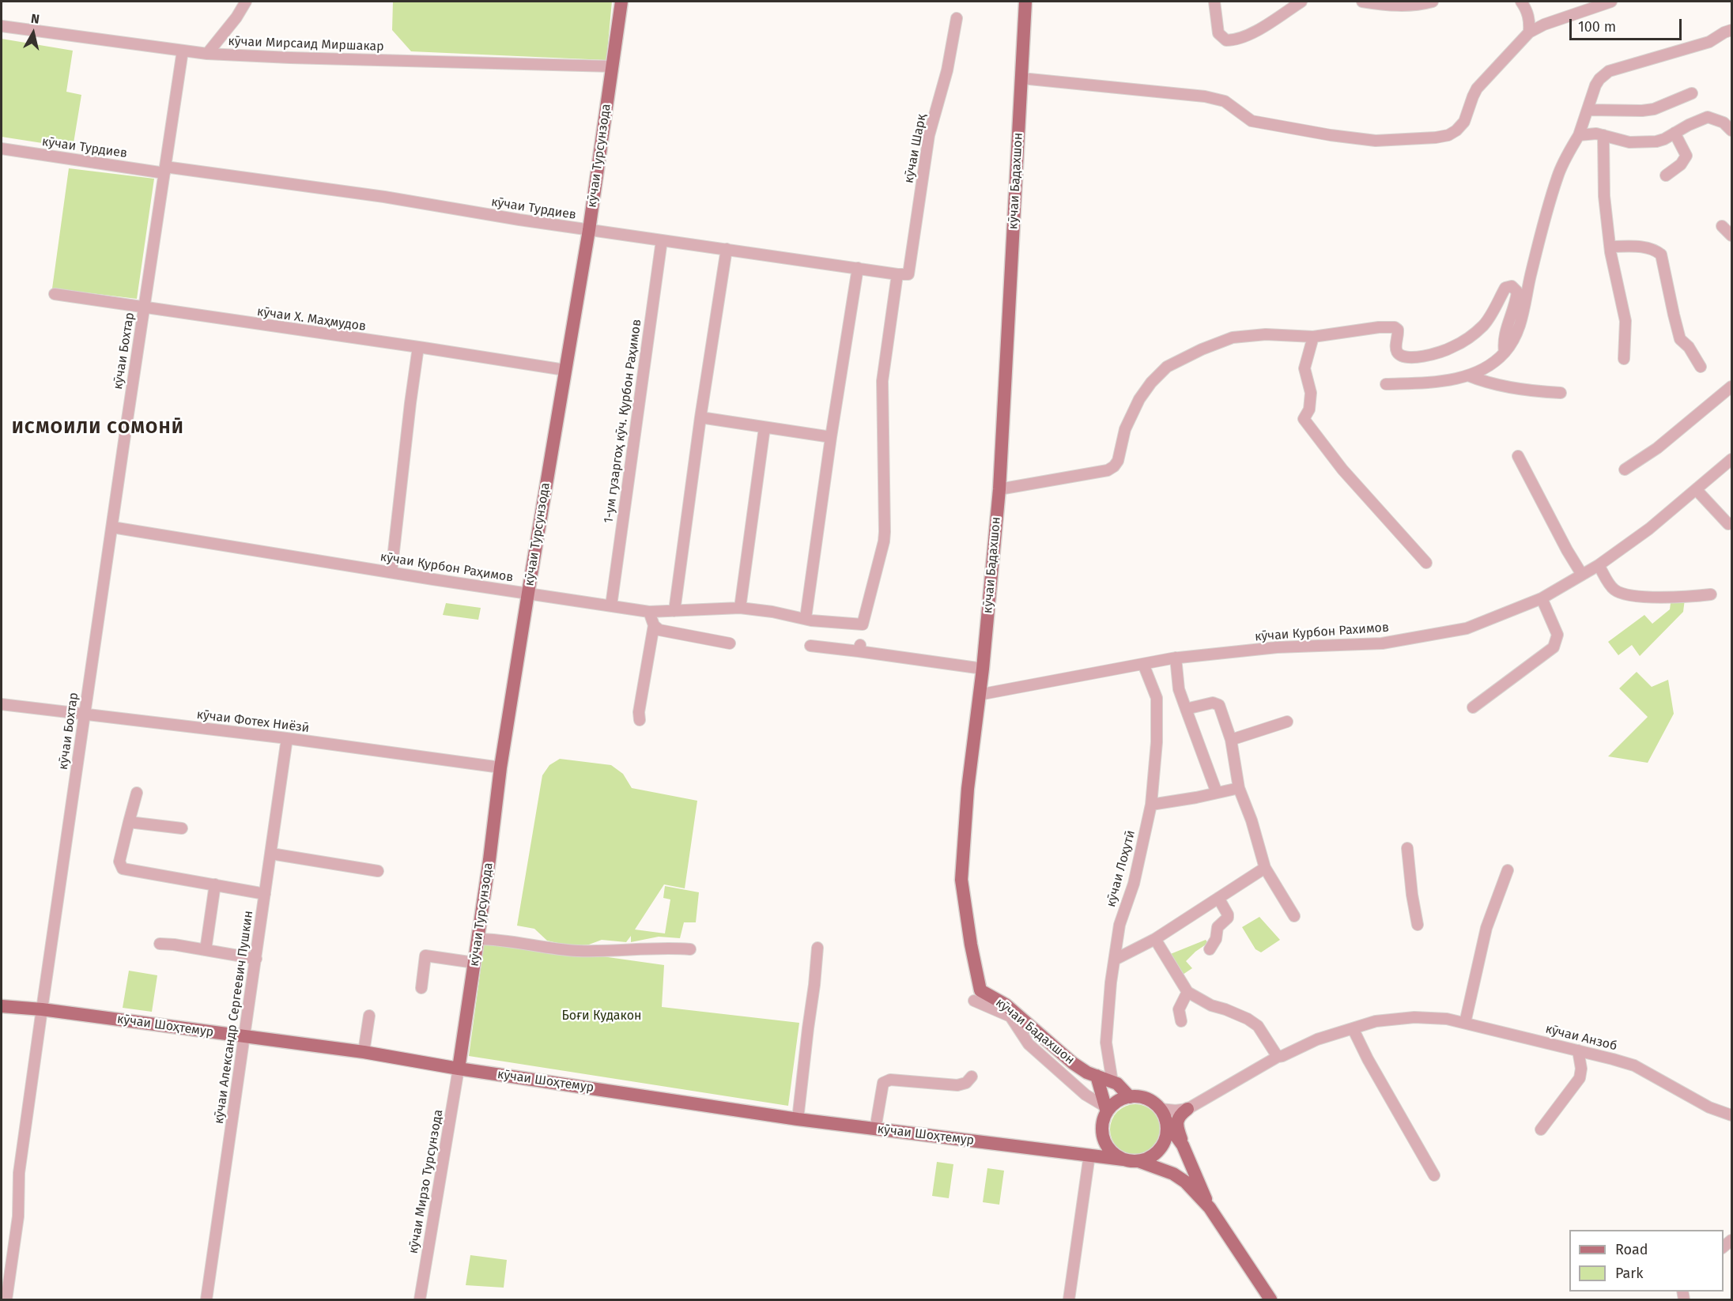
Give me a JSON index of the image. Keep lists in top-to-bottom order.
{
  "streets": {
    "main road": ["кӯчаи Турсунзода", "кӯчаи Бадахшон", "кӯчаи Шоҳтемур"],
    "street": [
      "кӯчаи Мирсаид Миршакар",
      "кӯчаи Турдиев",
      "кӯчаи Шарқ",
      "кӯчаи Х. Маҳмудов",
      "кӯчаи Бохтар",
      "1-ум гузаргоҳ кӯч. Қурбон Раҳимов",
      "кӯчаи Қурбон Раҳимов",
      "кӯчаи Курбон Рахимов",
      "кӯчаи Фотех Ниёзӣ",
      "кӯчаи Лоҳутӣ",
      "кӯчаи Александр Сергеевич Пушкин",
      "кӯчаи Анзоб",
      "кӯчаи Мирзо Турсунзода"
    ]
  },
  "crossings": [
    ["кӯчаи Мирсаид Миршакар", "кӯчаи Турсунзода"],
    ["кӯчаи Мирсаид Миршакар", "кӯчаи Бохтар"],
    ["кӯчаи Турдиев", "кӯчаи Шарқ"],
    ["кӯчаи Турдиев", "кӯчаи Турсунзода"],
    ["кӯчаи Турдиев", "кӯчаи Бохтар"],
    ["кӯчаи Турдиев", "1-ум гузаргоҳ кӯч. Қурбон Раҳимов"],
    ["кӯчаи Турдиев", "кӯчаи Қурбон Раҳимов"],
    ["кӯчаи Шарқ", "кӯчаи Қурбон Раҳимов"],
    ["кӯчаи Турсунзода", "кӯчаи Х. Маҳмудов"],
    ["кӯчаи Турсунзода", "кӯчаи Қурбон Раҳимов"],
    ["кӯчаи Турсунзода", "кӯчаи Фотех Ниёзӣ"],
    ["кӯчаи Турсунзода", "кӯчаи Шоҳтемур"],
    ["кӯчаи Турсунзода", "кӯчаи Мирзо Турсунзода"],
    ["кӯчаи Бадахшон", "кӯчаи Курбон Рахимов"],
    ["кӯчаи Бадахшон", "кӯчаи Лоҳутӣ"],
    ["кӯчаи Бадахшон", "кӯчаи Шоҳтемур"],
    ["кӯчаи Х. Маҳмудов", "кӯчаи Бохтар"],
    ["кӯчаи Бохтар", "кӯчаи Қурбон Раҳимов"],
    ["кӯчаи Бохтар", "кӯчаи Фотех Ниёзӣ"],
    ["кӯчаи Бохтар", "кӯчаи Шоҳтемур"],
    ["1-ум гузаргоҳ кӯч. Қурбон Раҳимов", "кӯчаи Қурбон Раҳимов"],
    ["кӯчаи Курбон Рахимов", "кӯчаи Лоҳутӣ"],
    ["кӯчаи Фотех Ниёзӣ", "кӯчаи Александр Сергеевич Пушкин"],
    ["кӯчаи Александр Сергеевич Пушкин", "кӯчаи Шоҳтемур"],
    ["кӯчаи Шоҳтемур", "кӯчаи Мирзо Турсунзода"]
  ],
  "districts": ["ИСМОИЛИ СОМОНӢ"],
  "parks": ["Боғи Кудакон"],
  "legend": ["Road", "Park"],
  "scale_bar": "100 m",
  "north": "top"
}
